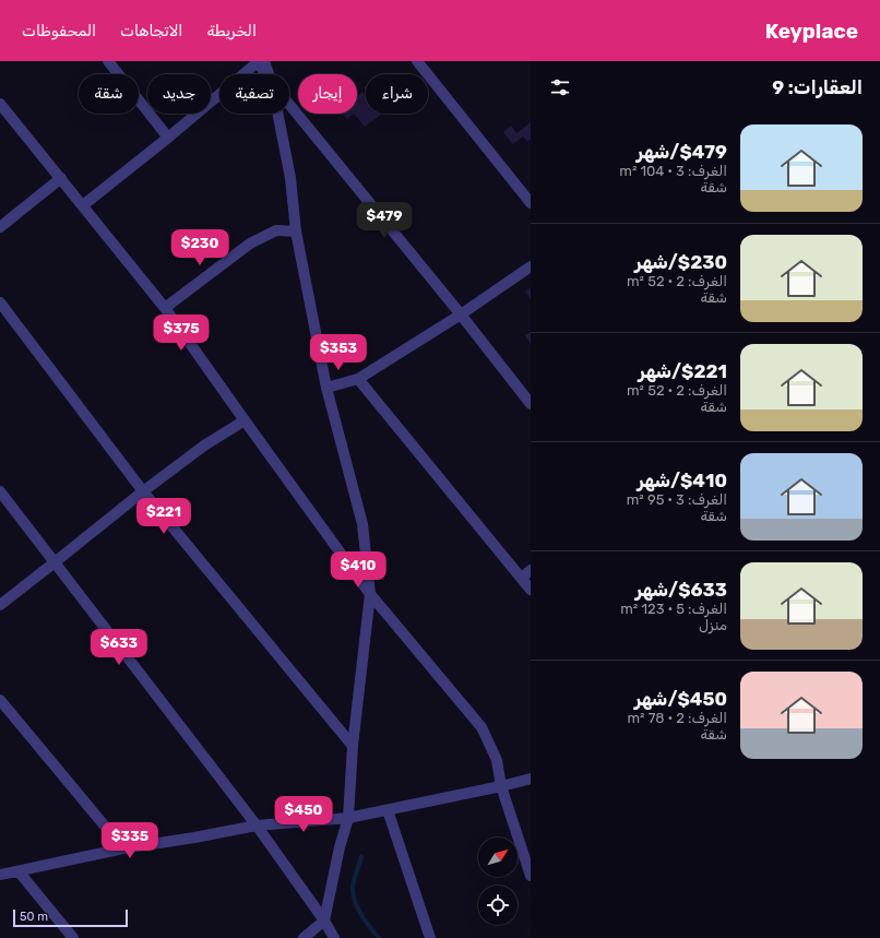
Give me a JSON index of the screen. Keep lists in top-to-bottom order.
{
  "scale_bar": "50 m",
  "north": "top right",
  "page": {
    "header": "Keyplace",
    "nav": ["الخريطة", "الاتجاهات", "المحفوظات"],
    "heading": "العقارات: 9",
    "chip": [
      "شراء",
      "إيجار",
      "تصفية",
      "جديد",
      "شقة"
    ],
    "list": [
      {
        "name": "$479/شهر",
        "note": "الغرف: 3 · 104 m² · شقة"
      },
      {
        "name": "$230/شهر",
        "note": "الغرف: 2 · 52 m² · شقة"
      },
      {
        "name": "$221/شهر",
        "note": "الغرف: 2 · 52 m² · شقة"
      },
      {
        "name": "$410/شهر",
        "note": "الغرف: 3 · 95 m² · شقة"
      },
      {
        "name": "$633/شهر",
        "note": "الغرف: 5 · 123 m² · منزل"
      },
      {
        "name": "$450/شهر",
        "note": "الغرف: 2 · 78 m² · شقة"
      }
    ],
    "price": [
      "$479",
      "$230",
      "$375",
      "$353",
      "$221",
      "$410",
      "$633",
      "$450",
      "$335"
    ],
    "scale": "50 m"
  }
}
